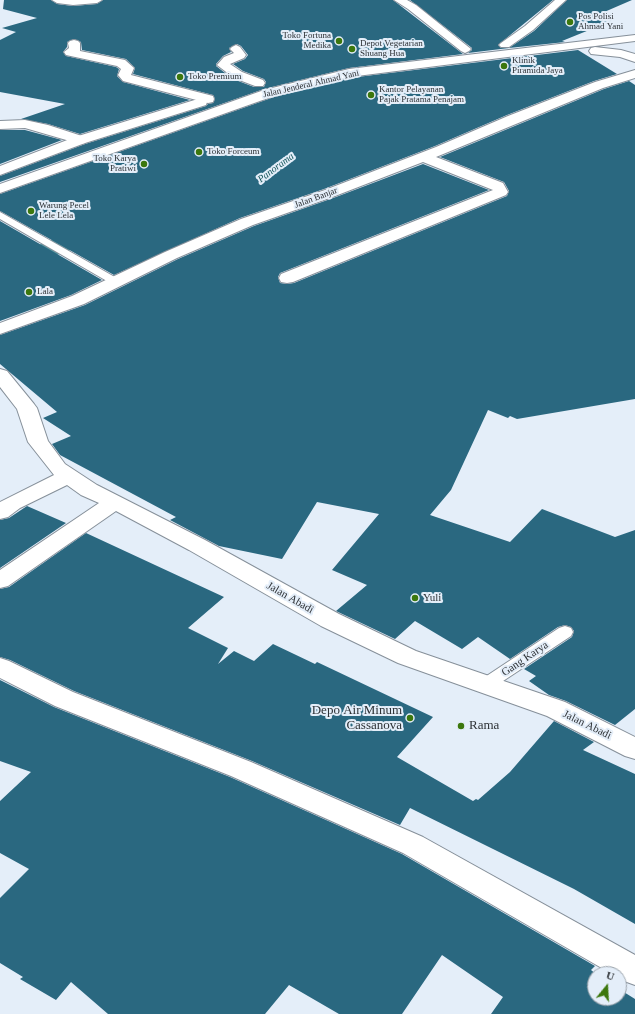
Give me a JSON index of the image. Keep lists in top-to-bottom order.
{
  "streets": {
    "street": ["Jalan Jenderal Ahmad Yani", "Jalan Banjar", "Jalan Abadi"],
    "lane": ["Gang Karya"]
  },
  "crossings": [
    ["Jalan Abadi", "Gang Karya"]
  ],
  "water": ["Panorama"],
  "places": [
    "Pos Polisi Ahmad Yani",
    "Toko Fortuna Medika",
    "Depot Vegetarian Shuang Hua",
    "Klinik Piramida Jaya",
    "Toko Premium",
    "Kantor Pelayanan Pajak Pratama Penajam",
    "Toko Forceum",
    "Toko Karya Pratiwi",
    "Warung Pecel Lele Lela",
    "Lala",
    "Yuli",
    "Depo Air Minum Cassanova",
    "Rama"
  ],
  "north": "top"
}
